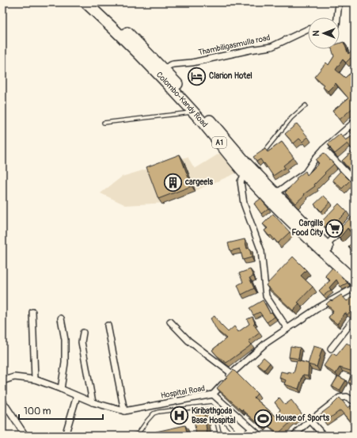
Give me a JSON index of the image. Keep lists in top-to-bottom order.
{
  "streets": {
    "highway": ["Colombo-Kandy Road", "A1"],
    "street": ["Thambiligasmulla road", "Hospital Road"]
  },
  "crossings": [
    ["Thambiligasmulla road", "Colombo-Kandy Road"]
  ],
  "places": {
    "hotel": ["Clarion Hotel"],
    "building": ["cargeels"],
    "supermarket": ["Cargills Food City"],
    "hospital": ["Kiribathgoda Base Hospital"],
    "sports": ["House of Sports"]
  },
  "scale_bar": "100 m",
  "north": "left"
}
